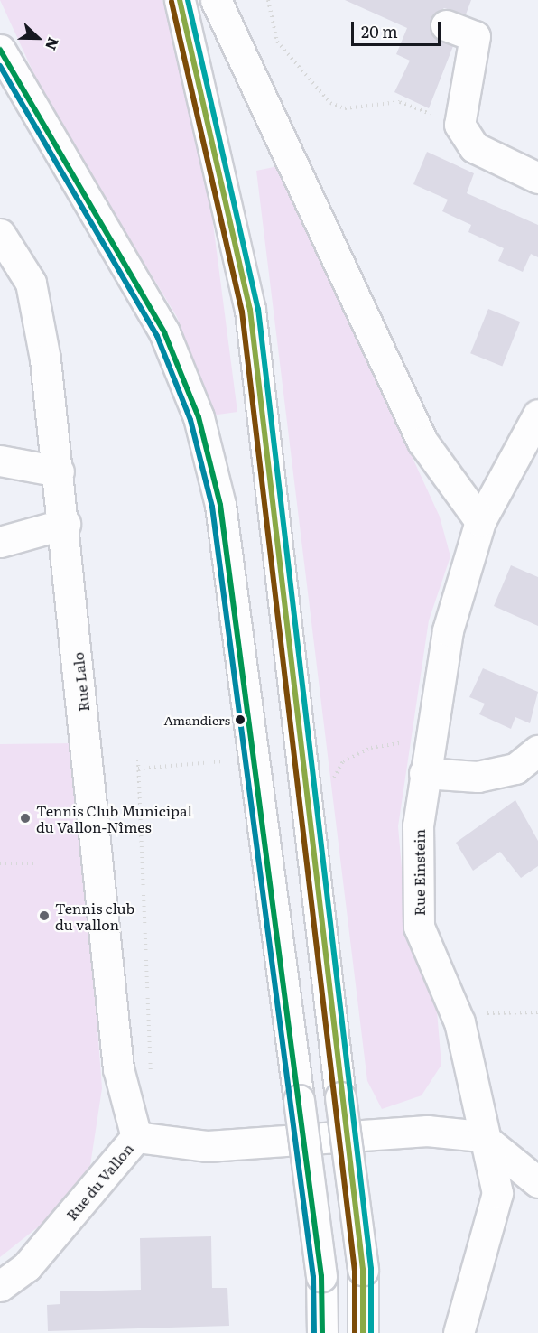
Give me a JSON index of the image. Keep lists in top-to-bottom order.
{
  "streets": {
    "street": ["Rue Lalo", "Rue Einstein", "Rue du Vallon"]
  },
  "crossings": [
    ["Rue Lalo", "Rue du Vallon"],
    ["Rue Einstein", "Rue du Vallon"]
  ],
  "places": ["Amandiers", "Tennis Club Municipal du Vallon-Nîmes", "Tennis club du vallon"],
  "scale_bar": "20 m",
  "north": "right"
}
